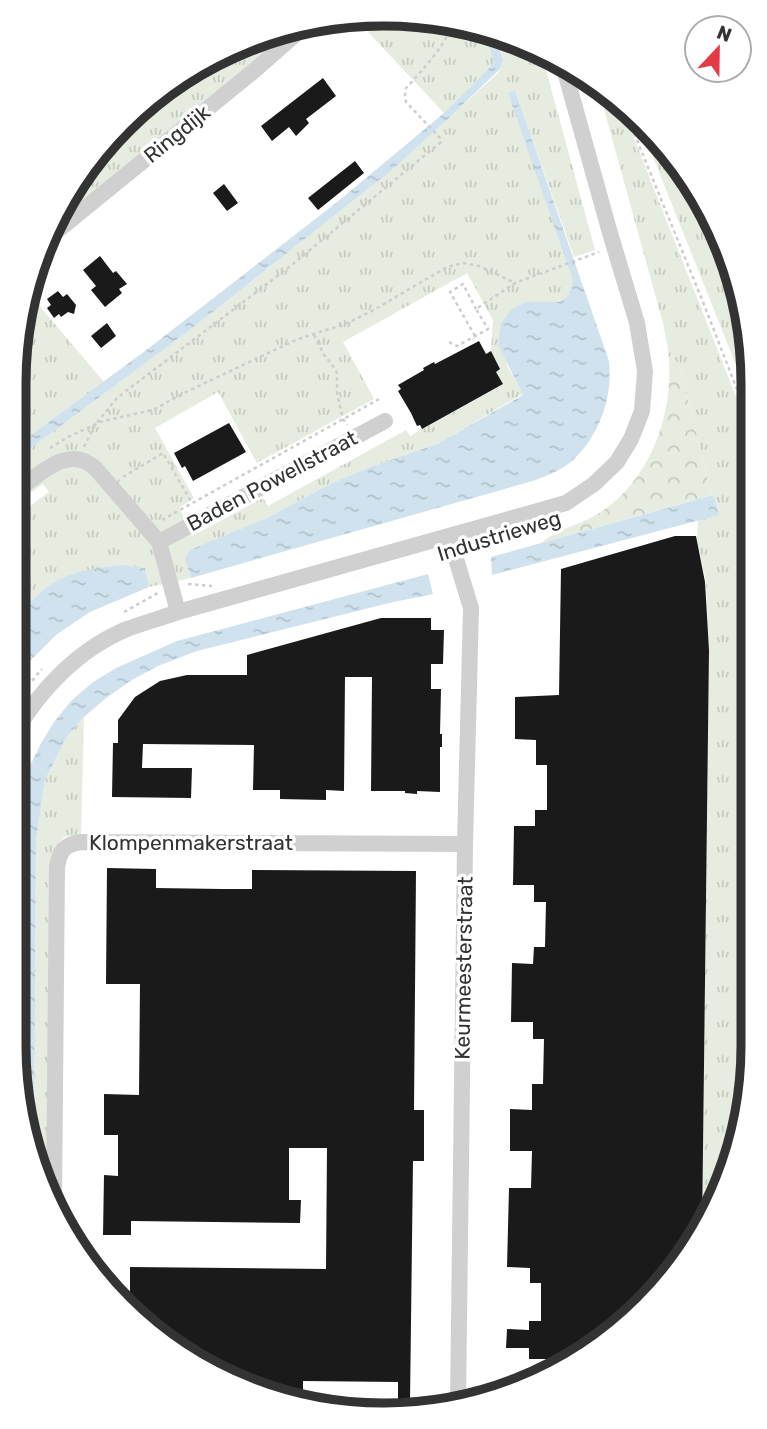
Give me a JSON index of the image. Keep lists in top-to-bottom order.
{
  "streets": {
    "street": [
      "Ringdijk",
      "Baden Powellstraat",
      "Industrieweg",
      "Klompenmakerstraat",
      "Keurmeesterstraat"
    ]
  },
  "crossings": [
    ["Industrieweg", "Keurmeesterstraat"],
    ["Klompenmakerstraat", "Keurmeesterstraat"]
  ],
  "north": "top"
}
